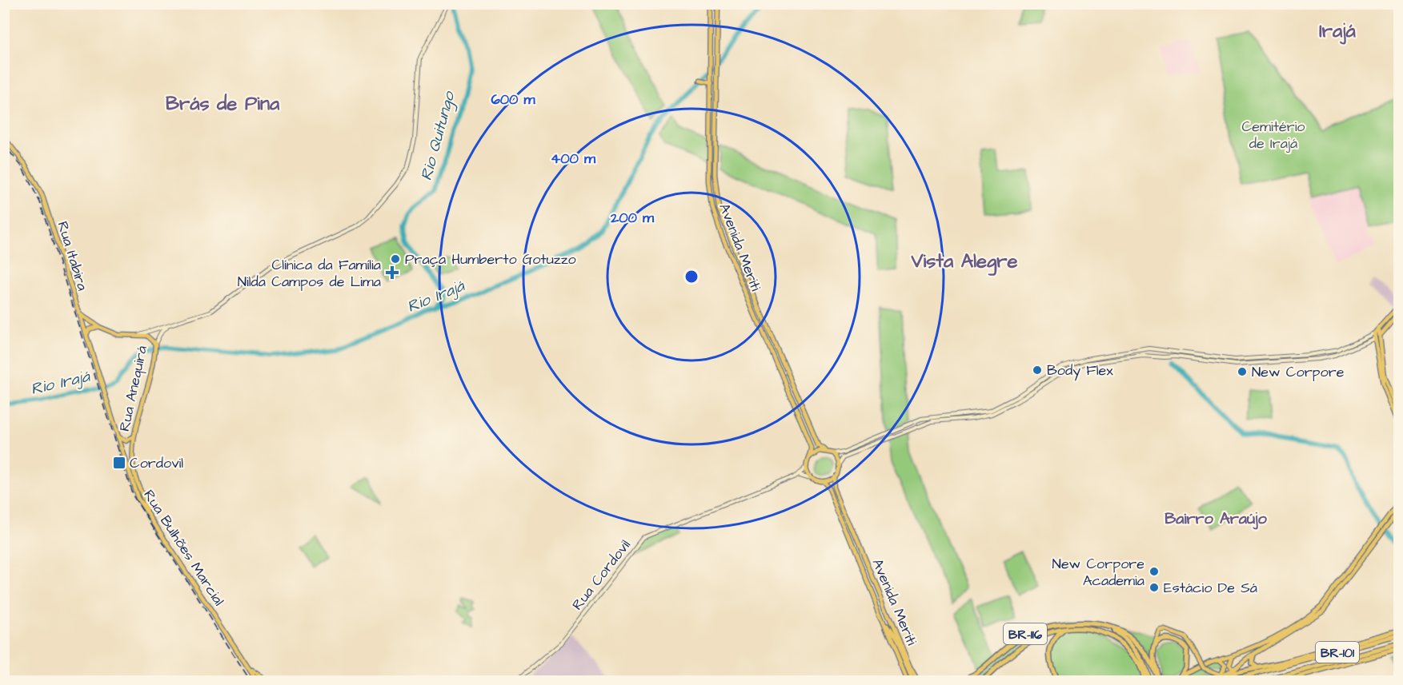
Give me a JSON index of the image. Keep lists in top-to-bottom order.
{
  "streets": {
    "highway": ["BR-116", "BR-101"],
    "main road": [
      "Avenida Meriti",
      "Rua Itabira",
      "Rua Anequirá",
      "Rua Bulhões Marcial",
      "Rua Cordovil"
    ]
  },
  "crossings": [
    ["Avenida Meriti", "Rua Cordovil"],
    ["Rua Itabira", "Rua Bulhões Marcial"],
    ["Rua Anequirá", "Rua Bulhões Marcial"]
  ],
  "districts": [
    "Irajá",
    "Brás de Pina",
    "Vista Alegre",
    "Bairro Araújo"
  ],
  "water": ["Rio Quitungo", "Rio Irajá"],
  "parks": ["Cemitério de Irajá"],
  "places": {
    "other": [
      "Praça Humberto Gotuzzo",
      "Body Flex",
      "New Corpore",
      "New Corpore Academia",
      "Estácio De Sá"
    ],
    "health": ["Clínica da Família Nilda Campos de Lima"],
    "transit": ["Cordovil"]
  },
  "rings": ["600 m", "400 m", "200 m"]
}
